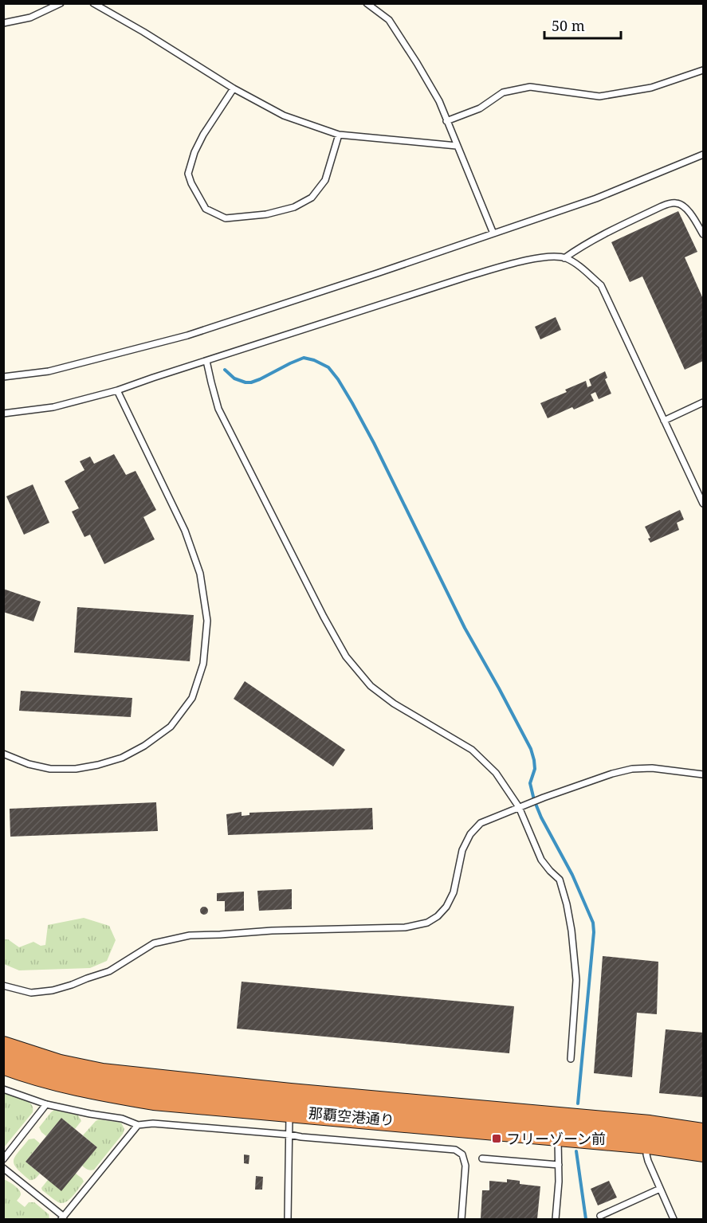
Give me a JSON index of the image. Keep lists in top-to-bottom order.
{
  "streets": {
    "highway": ["那覇空港通り"]
  },
  "places": {
    "transit": ["フリーゾーン前"]
  },
  "scale_bar": "50 m"
}
